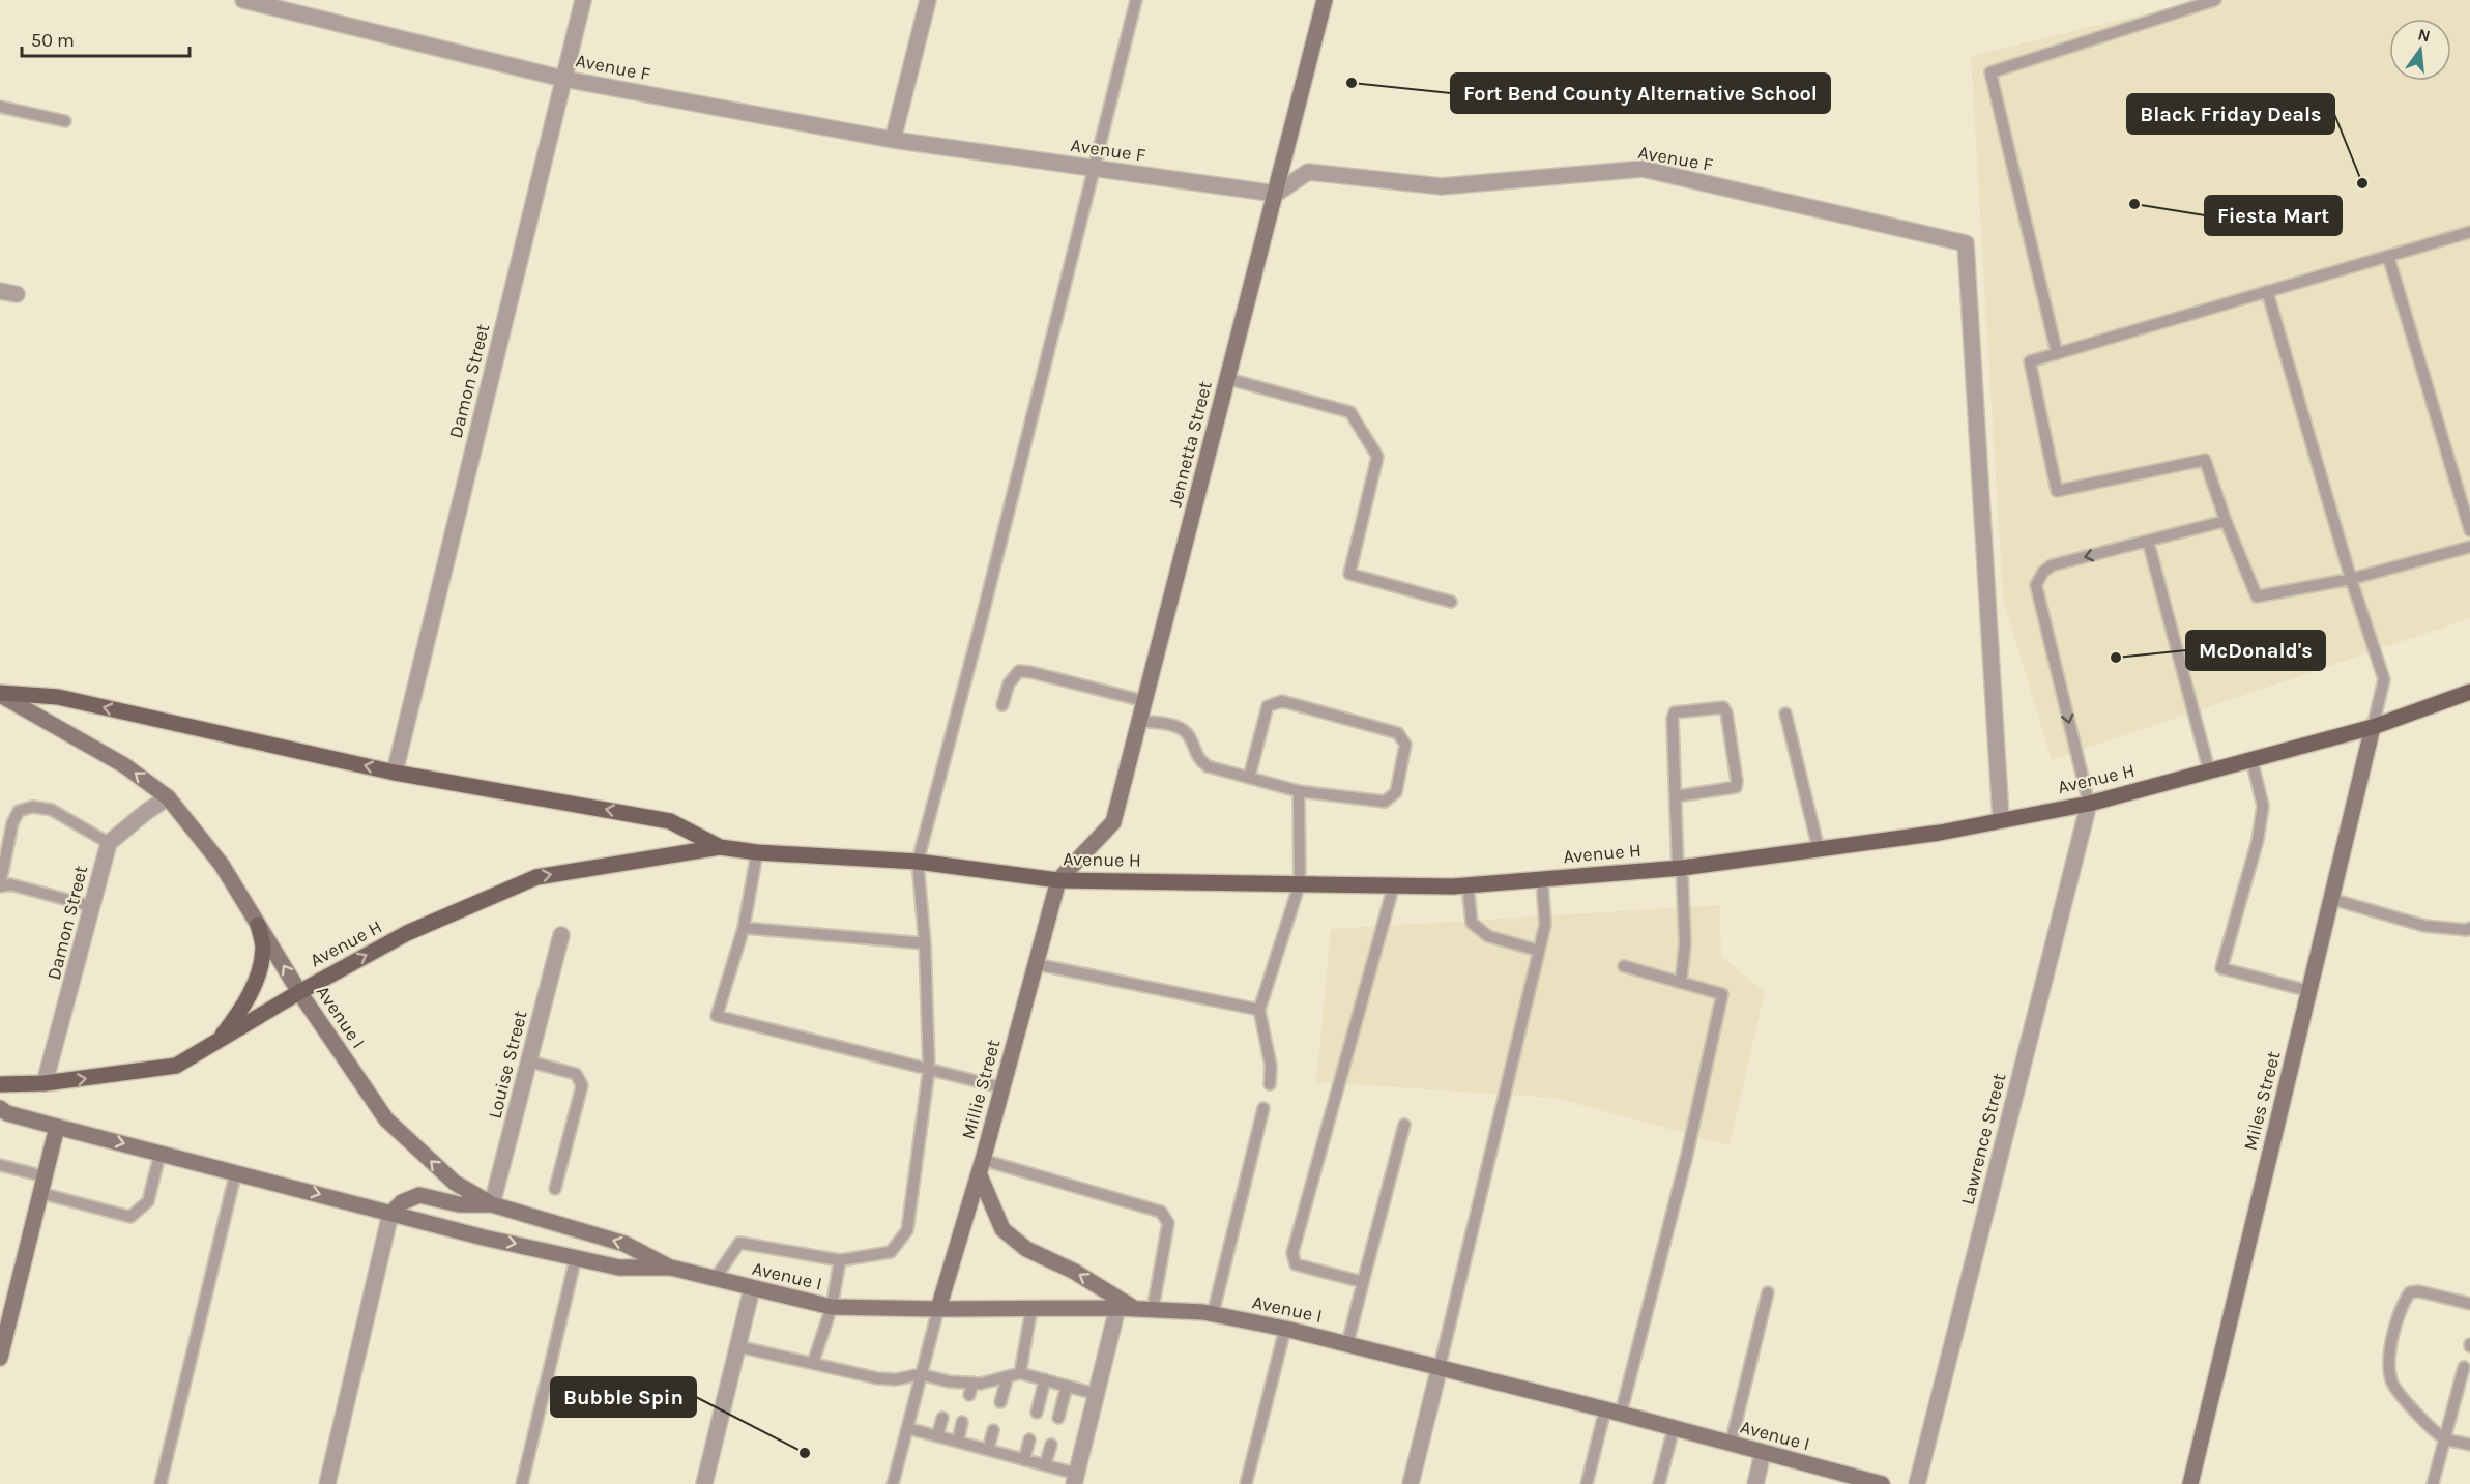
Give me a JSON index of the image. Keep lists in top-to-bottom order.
{
  "streets": {
    "main road": [
      "Jennetta Street",
      "Avenue H",
      "Avenue I",
      "Millie Street",
      "Miles Street"
    ],
    "street": [
      "Avenue F",
      "Damon Street",
      "Louise Street",
      "Lawrence Street"
    ]
  },
  "crossings": [
    ["Avenue F", "Damon Street"],
    ["Avenue F", "Jennetta Street"],
    ["Avenue F", "Avenue H"],
    ["Damon Street", "Avenue H"],
    ["Jennetta Street", "Avenue H"],
    ["Jennetta Street", "Millie Street"],
    ["Avenue H", "Avenue I"],
    ["Avenue H", "Millie Street"],
    ["Avenue H", "Miles Street"],
    ["Avenue H", "Lawrence Street"],
    ["Avenue I", "Louise Street"],
    ["Avenue I", "Millie Street"]
  ],
  "places": [
    "Fort Bend County Alternative School",
    "Black Friday Deals",
    "Fiesta Mart",
    "McDonald's",
    "Bubble Spin"
  ],
  "scale_bar": "50 m",
  "north": "top"
}
